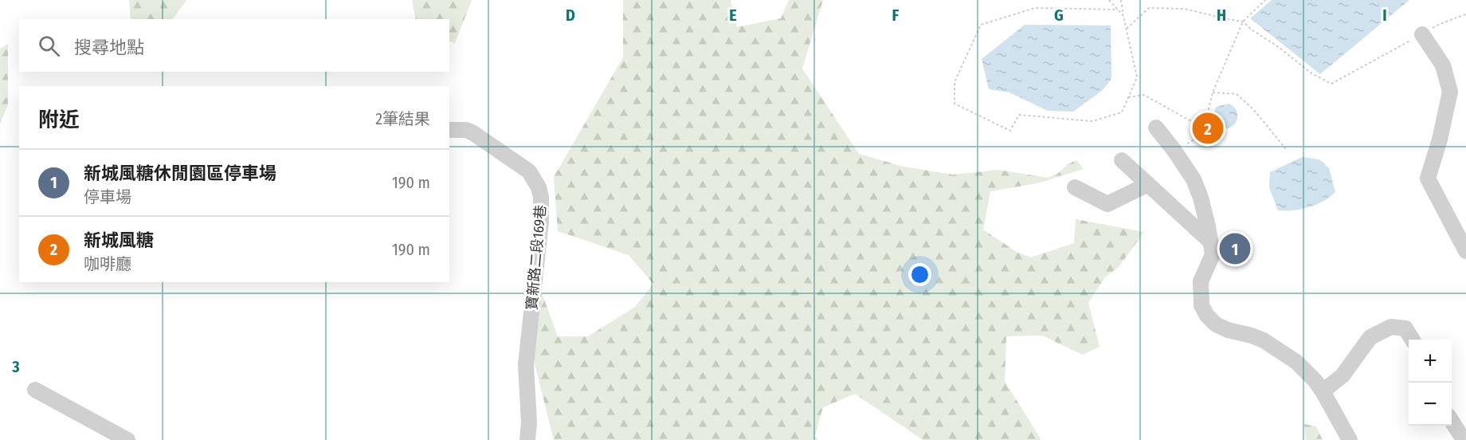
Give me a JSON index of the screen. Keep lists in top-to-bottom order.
{
  "streets": {
    "lane": ["寶新路二段169巷"]
  },
  "page": {
    "search": "搜尋地點",
    "heading": ["附近", "2筆結果"],
    "pins": ["2", "1"],
    "list": [
      {
        "mark": "1",
        "name": "新城風糖休閒園區停車場",
        "note": "停車場",
        "value": "190 m"
      },
      {
        "mark": "2",
        "name": "新城風糖",
        "note": "咖啡廳",
        "value": "190 m"
      }
    ],
    "map_buttons": ["+", "−"]
  },
  "grid": {
    "columns": [
      "D",
      "E",
      "F",
      "G",
      "H",
      "I"
    ],
    "rows": ["3"]
  }
}
